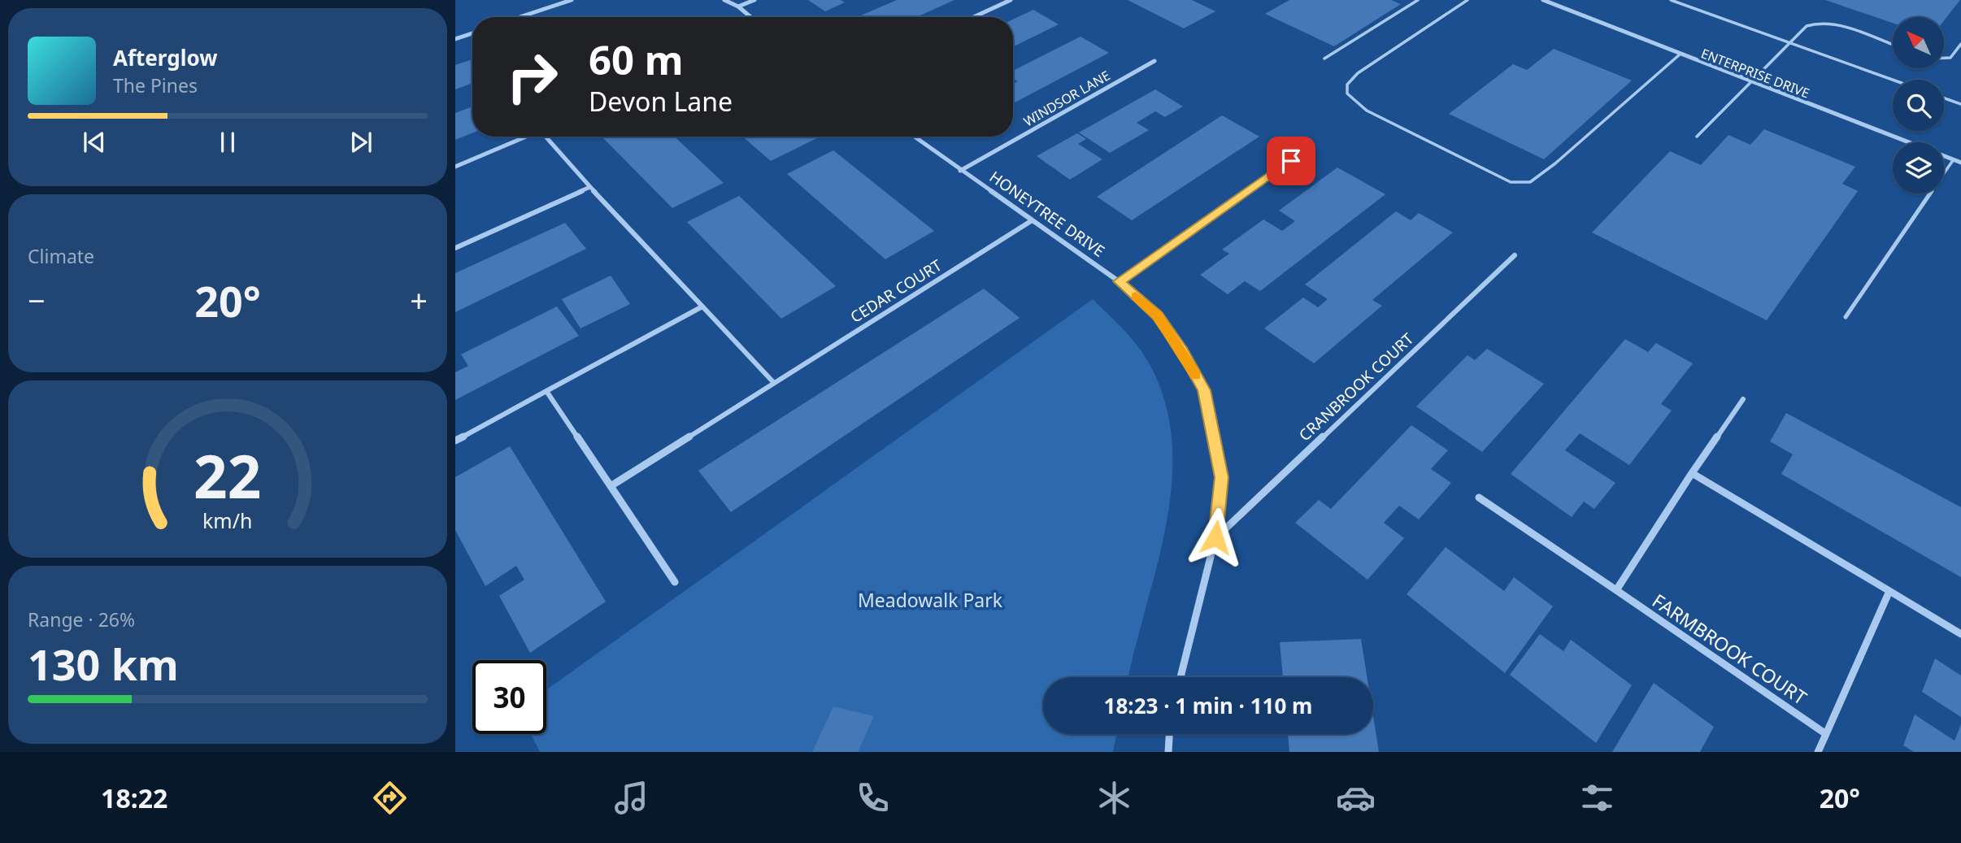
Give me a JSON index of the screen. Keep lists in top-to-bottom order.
{
  "streets": {
    "street": [
      "ENTERPRISE DRIVE",
      "WINDSOR LANE",
      "HONEYTREE DRIVE",
      "CEDAR COURT",
      "CRANBROOK COURT",
      "FARMBROOK COURT"
    ]
  },
  "crossings": [
    ["WINDSOR LANE", "HONEYTREE DRIVE"],
    ["HONEYTREE DRIVE", "CEDAR COURT"],
    ["HONEYTREE DRIVE", "CRANBROOK COURT"]
  ],
  "parks": ["Meadowalk Park"],
  "north": "top left",
  "page": {
    "turn": ["60 m", "Devon Lane"],
    "song": ["Afterglow", "The Pines"],
    "tile": [
      "Climate",
      ["Range · 26%", "130 km"]
    ],
    "heat": ["−", "20°", "+"],
    "limit": "30",
    "trip": "18:23 · 1 min · 110 m",
    "tabs": ["18:22", "20°"],
    "gauge": ["22", "km/h"]
  }
}
